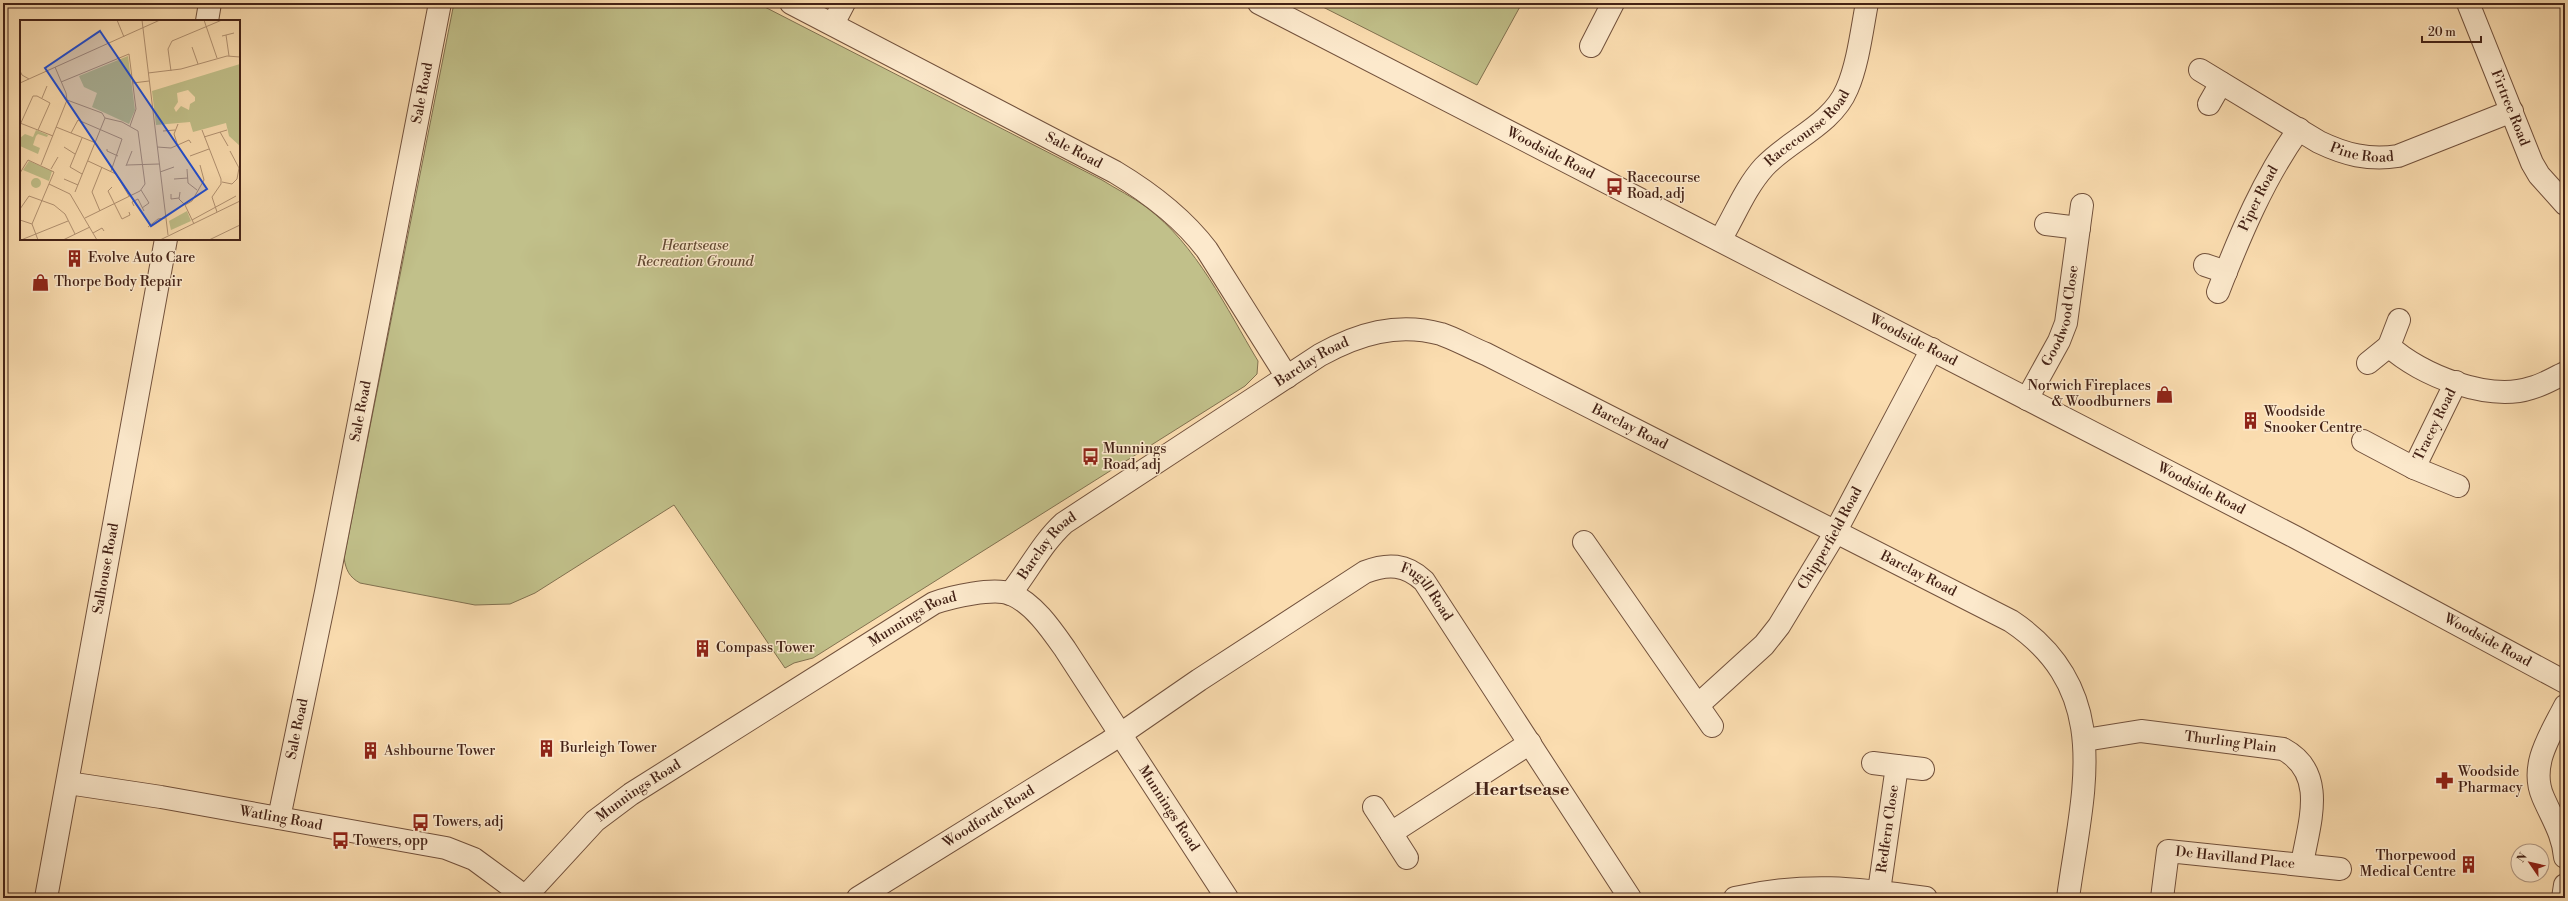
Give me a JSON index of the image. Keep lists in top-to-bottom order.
{
  "streets": {
    "street": [
      "Sale Road",
      "Firtree Road",
      "Racecourse Road",
      "Pine Road",
      "Woodside Road",
      "Piper Road",
      "Goodwood Close",
      "Barclay Road",
      "Tracey Road",
      "Chipperfield Road",
      "Salhouse Road",
      "Fugill Road",
      "Munnings Road",
      "Thurling Plain",
      "Woodforde Road",
      "Watling Road",
      "Redfern Close",
      "De Havilland Place"
    ]
  },
  "crossings": [
    ["Sale Road", "Barclay Road"],
    ["Sale Road", "Watling Road"],
    ["Firtree Road", "Pine Road"],
    ["Racecourse Road", "Woodside Road"],
    ["Pine Road", "Piper Road"],
    ["Woodside Road", "Goodwood Close"],
    ["Woodside Road", "Chipperfield Road"],
    ["Barclay Road", "Chipperfield Road"],
    ["Barclay Road", "Munnings Road"],
    ["Barclay Road", "Thurling Plain"],
    ["Salhouse Road", "Watling Road"],
    ["Fugill Road", "Munnings Road"],
    ["Fugill Road", "Woodforde Road"],
    ["Munnings Road", "Woodforde Road"],
    ["Munnings Road", "Watling Road"],
    ["Thurling Plain", "De Havilland Place"]
  ],
  "districts": ["Heartsease"],
  "parks": ["Heartsease Recreation Ground"],
  "places": {
    "bus stop": [
      "Racecourse Road, adj",
      "Munnings Road, adj",
      "Towers, adj",
      "Towers, opp"
    ],
    "building": [
      "Evolve Auto Care",
      "Woodside Snooker Centre",
      "Compass Tower",
      "Burleigh Tower",
      "Ashbourne Tower",
      "Thorpewood Medical Centre"
    ],
    "shop": ["Thorpe Body Repair", "Norwich Fireplaces & Woodburners"],
    "pharmacy": ["Woodside Pharmacy"]
  },
  "scale_bar": "20 m",
  "north": "top left"
}
